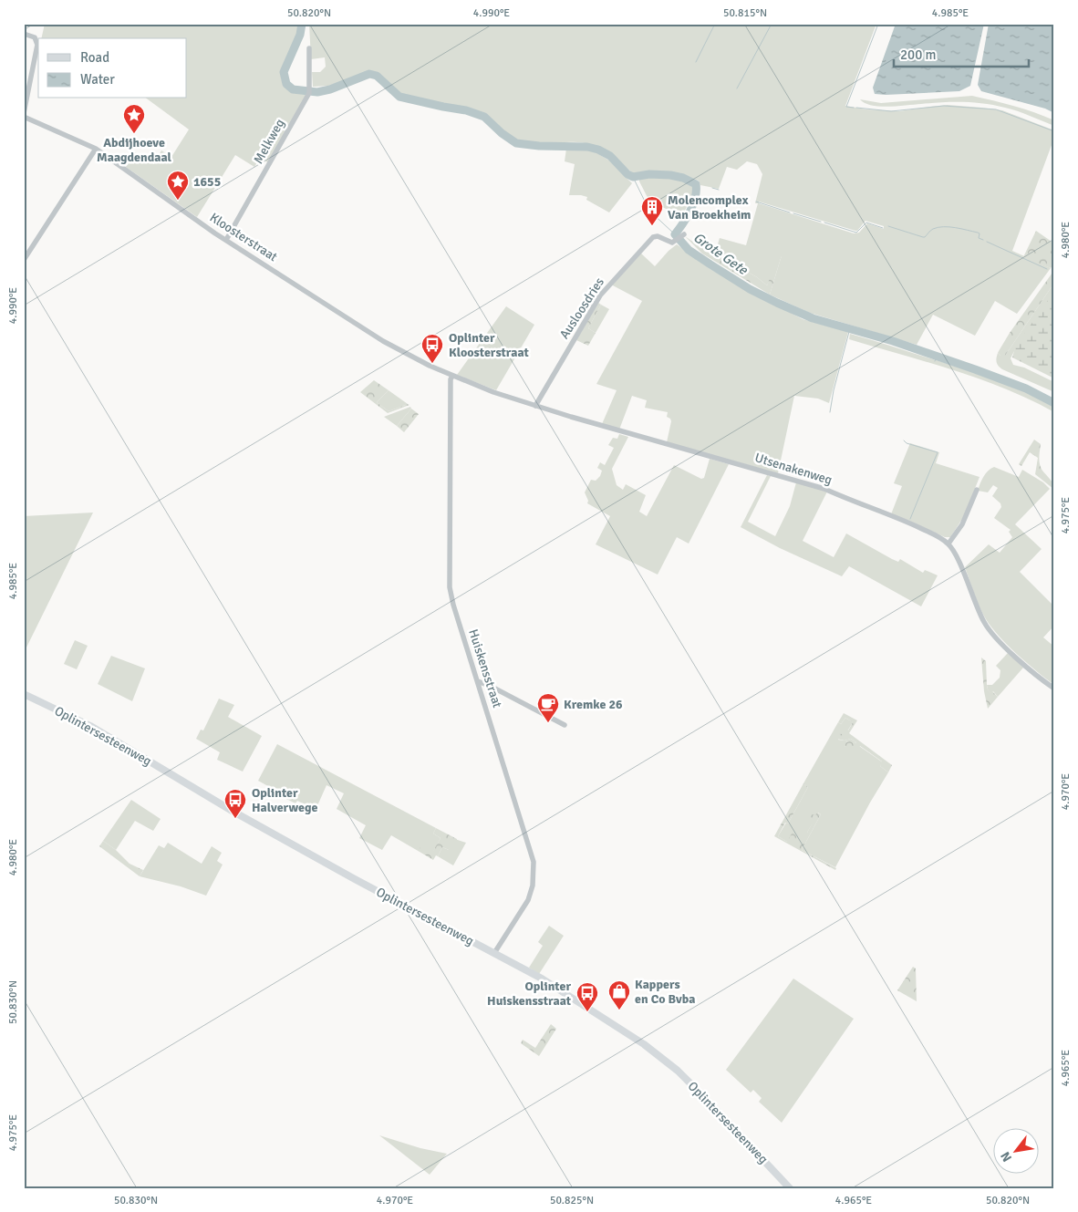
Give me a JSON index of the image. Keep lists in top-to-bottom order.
{
  "streets": {
    "street": [
      "Melkweg",
      "Kloosterstraat",
      "Ausloosdries",
      "Utsenakenweg",
      "Huiskensstraat",
      "Oplintersesteenweg"
    ]
  },
  "crossings": [
    ["Melkweg", "Kloosterstraat"],
    ["Kloosterstraat", "Utsenakenweg"],
    ["Kloosterstraat", "Huiskensstraat"],
    ["Ausloosdries", "Utsenakenweg"],
    ["Utsenakenweg", "Huiskensstraat"],
    ["Huiskensstraat", "Oplintersesteenweg"]
  ],
  "water": ["Grote Gete"],
  "places": {
    "place": ["Abdijhoeve Maagdendaal", "1655"],
    "building": ["Molencomplex Van Broekheim"],
    "bus stop": ["Oplinter Kloosterstraat", "Oplinter Halverwege", "Oplinter Huiskensstraat"],
    "cafe": ["Kremke 26"],
    "shop": ["Kappers en Co Bvba"]
  },
  "legend": ["Road", "Water"],
  "scale_bar": "200 m",
  "north": "bottom left",
  "coordinates": [
    "50.820°N",
    "4.990°E",
    "50.815°N",
    "4.985°E",
    "4.980°E",
    "4.975°E",
    "4.970°E",
    "50.830°N",
    "4.965°E",
    "50.825°N"
  ]
}
